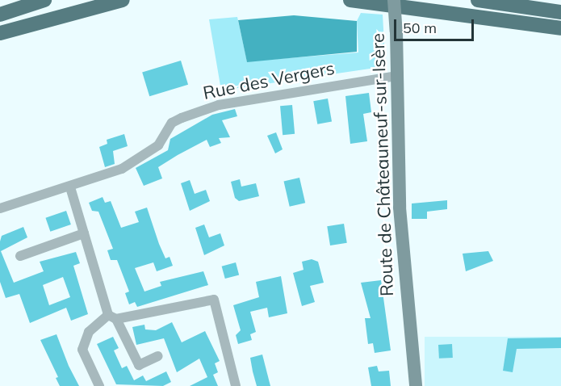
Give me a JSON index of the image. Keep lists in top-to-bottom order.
{
  "streets": {
    "main road": ["Route de Châteauneuf-sur-Isère"],
    "street": ["Rue des Vergers"]
  },
  "crossings": [
    ["Rue des Vergers", "Route de Châteauneuf-sur-Isère"]
  ],
  "scale_bar": "50 m"
}
